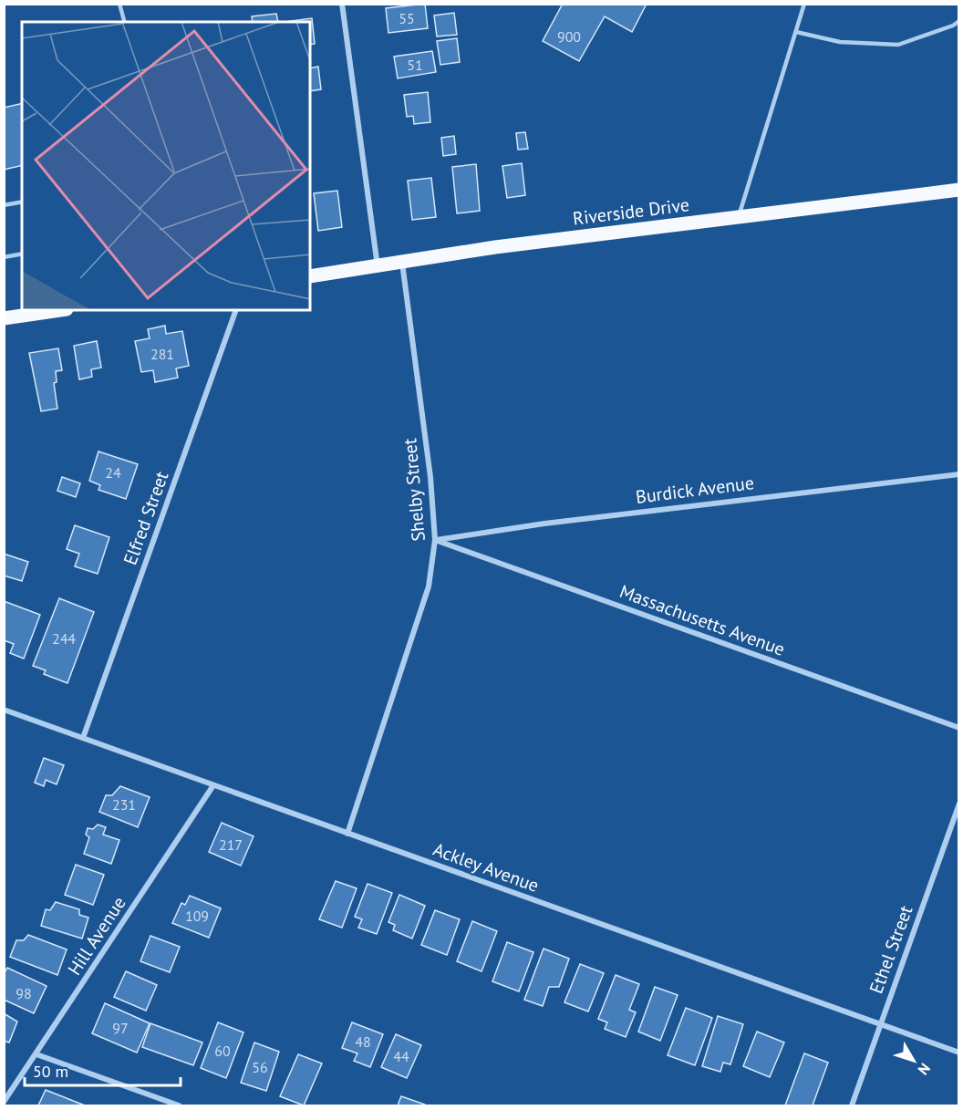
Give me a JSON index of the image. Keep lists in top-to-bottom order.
{
  "streets": {
    "main road": ["Riverside Drive"],
    "street": [
      "Shelby Street",
      "Burdick Avenue",
      "Elfred Street",
      "Massachusetts Avenue",
      "Ackley Avenue",
      "Hill Avenue",
      "Ethel Street"
    ]
  },
  "crossings": [
    ["Riverside Drive", "Shelby Street"],
    ["Shelby Street", "Burdick Avenue"],
    ["Shelby Street", "Massachusetts Avenue"],
    ["Shelby Street", "Ackley Avenue"],
    ["Burdick Avenue", "Massachusetts Avenue"],
    ["Elfred Street", "Ackley Avenue"],
    ["Ackley Avenue", "Hill Avenue"],
    ["Ackley Avenue", "Ethel Street"]
  ],
  "house_numbers": [
    "55",
    "900",
    "51",
    "281",
    "24",
    "244",
    "231",
    "217",
    "109",
    "98",
    "97",
    "48",
    "60",
    "44",
    "56"
  ],
  "scale_bar": "50 m",
  "north": "bottom right"
}
